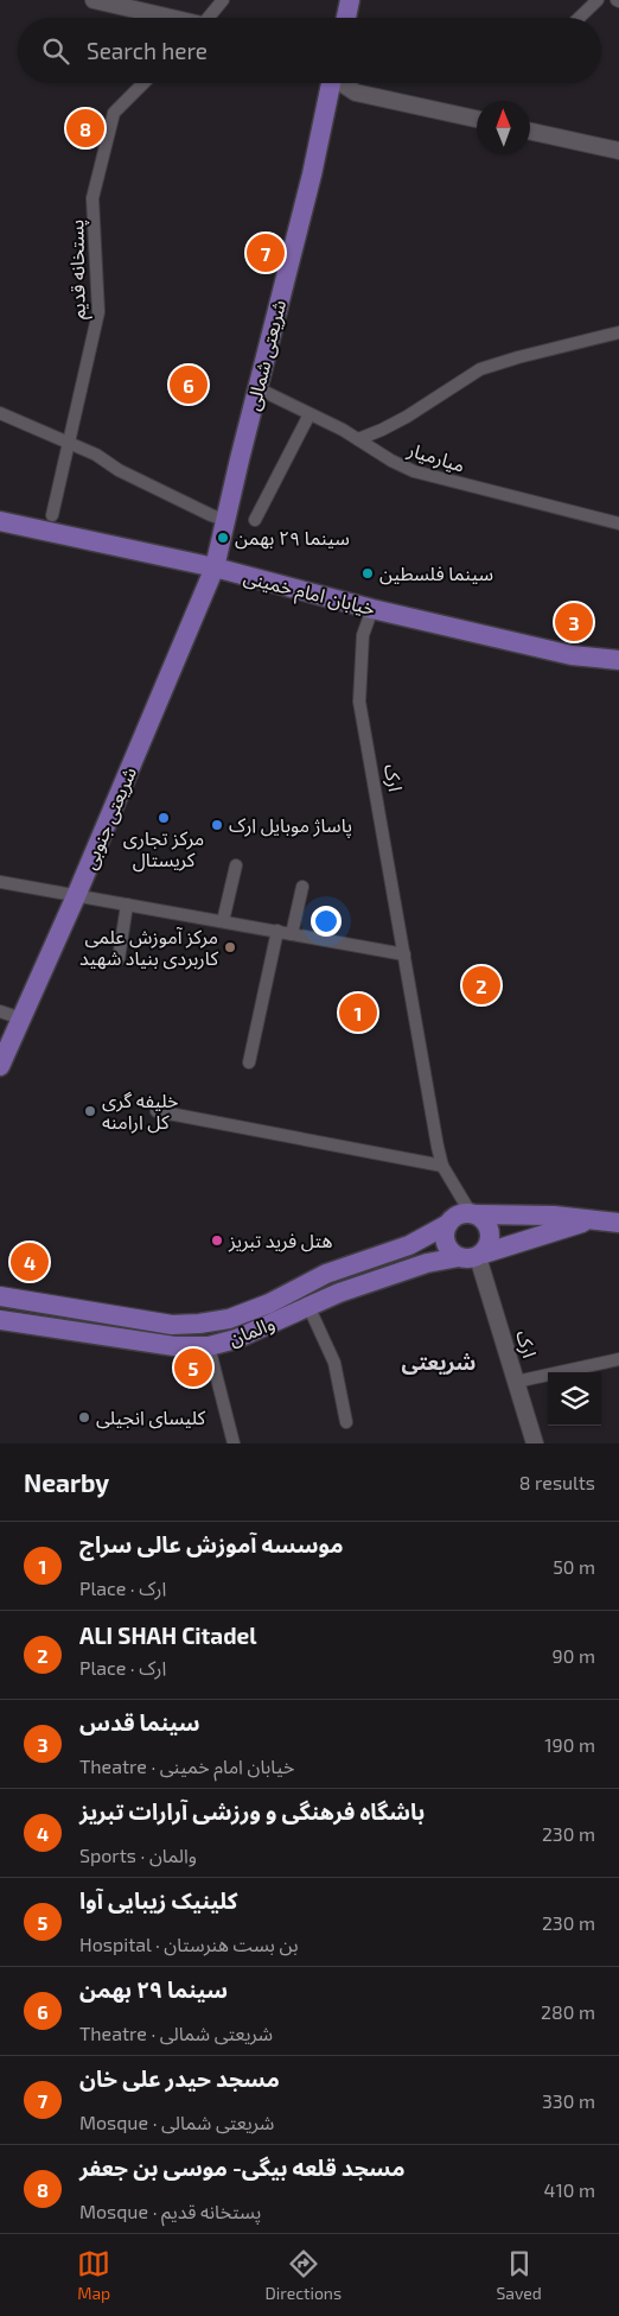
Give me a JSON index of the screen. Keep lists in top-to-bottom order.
{
  "streets": {
    "main road": [
      "شریعتی شمالی",
      "خیابان امام خمینی",
      "شریعتی جنوبی",
      "والمان"
    ],
    "street": ["پستخانه قدیم", "میارمیار", "ارک"]
  },
  "crossings": [
    ["شریعتی شمالی", "میارمیار"],
    ["شریعتی شمالی", "خیابان امام خمینی"],
    ["شریعتی شمالی", "شریعتی جنوبی"],
    ["خیابان امام خمینی", "ارک"],
    ["خیابان امام خمینی", "شریعتی جنوبی"],
    ["ارک", "والمان"]
  ],
  "districts": ["شریعتی"],
  "places": [
    "سینما ٢٩ بهمن",
    "سینما فلسطین",
    "مرکز تجاری کریستال",
    "پاساژ موبایل ارک",
    "مرکز آموزش علمی کاربردی بنیاد شهید",
    "خلیفه گری کل ارامنه",
    "هتل فرید تبریز",
    "کلیسای انجیلی"
  ],
  "north": "top",
  "page": {
    "search": "Search here",
    "pins": [
      "8",
      "7",
      "6",
      "3",
      "2",
      "1",
      "4",
      "5"
    ],
    "heading": ["Nearby", "8 results"],
    "list": [
      {
        "mark": "1",
        "name": "موسسه آموزش عالی سراج",
        "note": "Place · ارک",
        "value": "50 m"
      },
      {
        "mark": "2",
        "name": "ALI SHAH Citadel",
        "note": "Place · ارک",
        "value": "90 m"
      },
      {
        "mark": "3",
        "name": "سینما قدس",
        "note": "Theatre · خیابان امام خمینی",
        "value": "190 m"
      },
      {
        "mark": "4",
        "name": "باشگاه فرهنگی و ورزشی آرارات تبریز",
        "note": "Sports · والمان",
        "value": "230 m"
      },
      {
        "mark": "5",
        "name": "کلینیک زیبایی آوا",
        "note": "Hospital · بن بست هنرستان",
        "value": "230 m"
      },
      {
        "mark": "6",
        "name": "سینما ۲۹ بهمن",
        "note": "Theatre · شریعتی شمالی",
        "value": "280 m"
      },
      {
        "mark": "7",
        "name": "مسجد حیدر علی خان",
        "note": "Mosque · شریعتی شمالی",
        "value": "330 m"
      },
      {
        "mark": "8",
        "name": "مسجد قلعه بیگی- موسی بن جعفر",
        "note": "Mosque · پستخانه قدیم",
        "value": "410 m"
      }
    ],
    "nav": ["Map", "Directions", "Saved"]
  }
}
